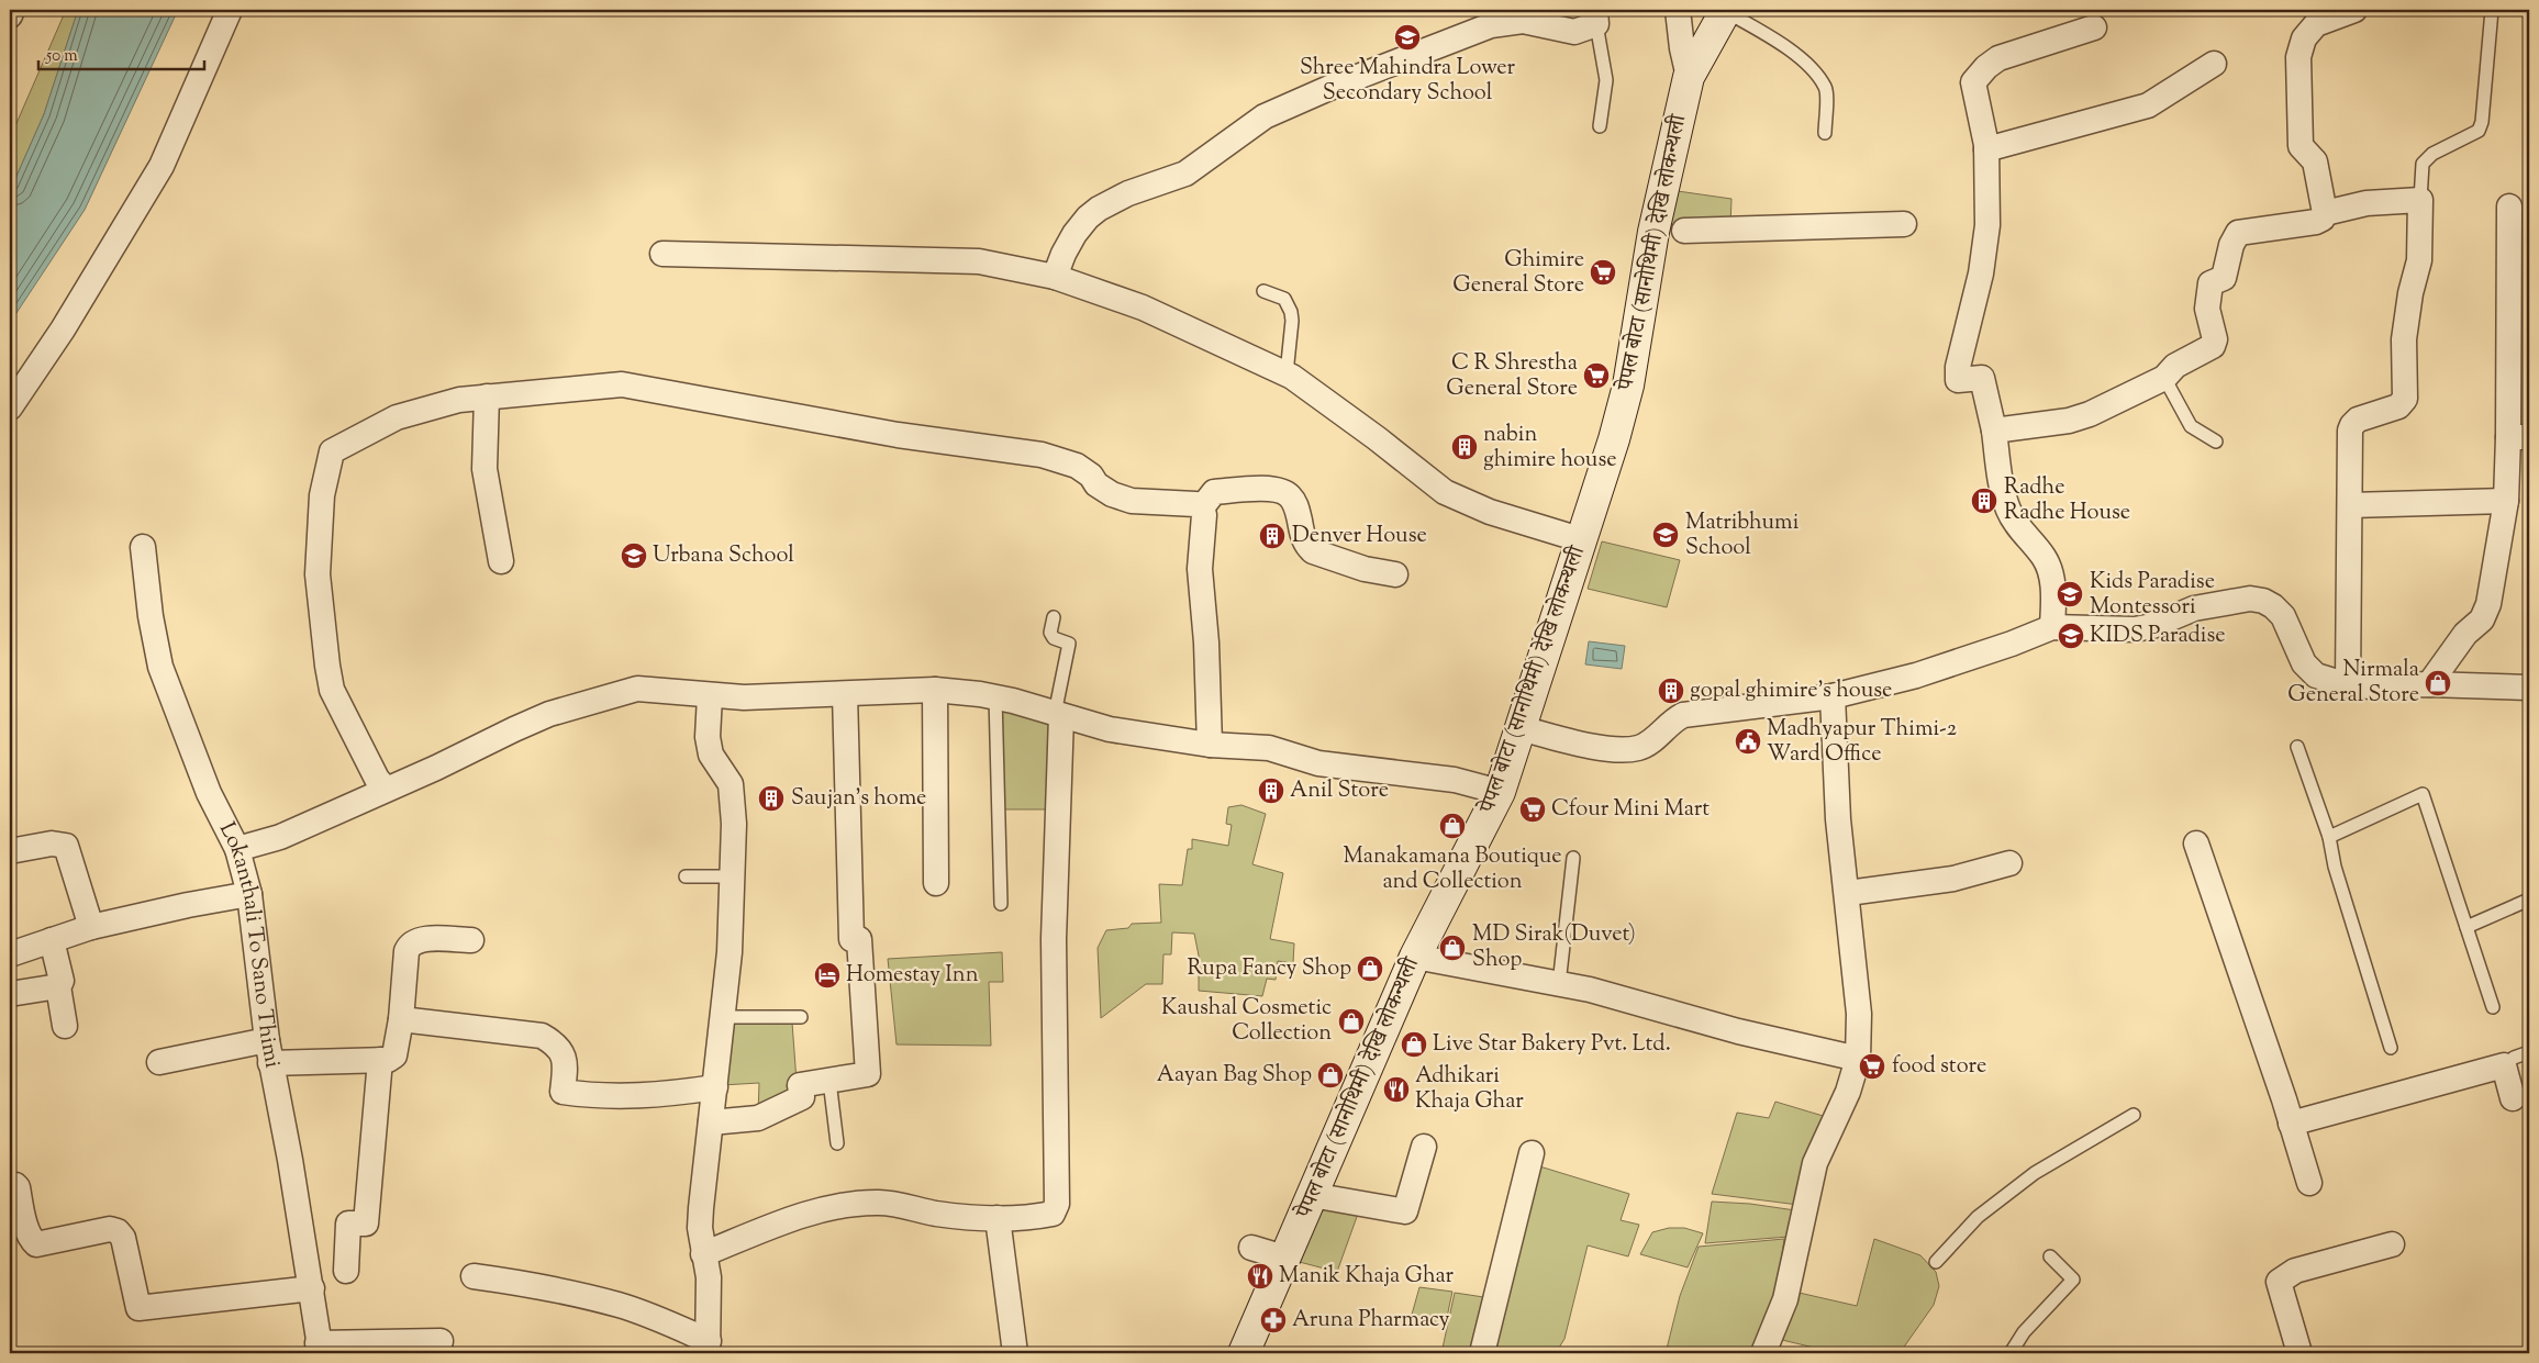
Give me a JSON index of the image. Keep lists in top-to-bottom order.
{
  "streets": {
    "main road": ["पेपल बोटा (सानोथिमी) देखि लोकन्थली"],
    "street": ["Lokanthali To Sano Thimi"]
  },
  "places": {
    "school or university": [
      "Shree Mahindra Lower Secondary School",
      "Matribhumi School",
      "Urbana School",
      "Kids Paradise Montessori",
      "KIDS Paradise"
    ],
    "supermarket": [
      "Ghimire General Store",
      "C R Shrestha General Store",
      "Cfour Mini Mart",
      "food store"
    ],
    "building": [
      "nabin ghimire house",
      "Radhe Radhe House",
      "Denver House",
      "gopal ghimire's house",
      "Anil Store",
      "Saujan's home"
    ],
    "shop": [
      "Nirmala General Store",
      "Manakamana Boutique and Collection",
      "MD Sirak(Duvet) Shop",
      "Rupa Fancy Shop",
      "Kaushal Cosmetic Collection",
      "Live Star Bakery Pvt. Ltd.",
      "Aayan Bag Shop"
    ],
    "public building": ["Madhyapur Thimi-2 Ward Office"],
    "hotel": ["Homestay Inn"],
    "restaurant": ["Adhikari Khaja Ghar", "Manik Khaja Ghar"],
    "pharmacy": ["Aruna Pharmacy"]
  },
  "scale_bar": "50 m"
}
